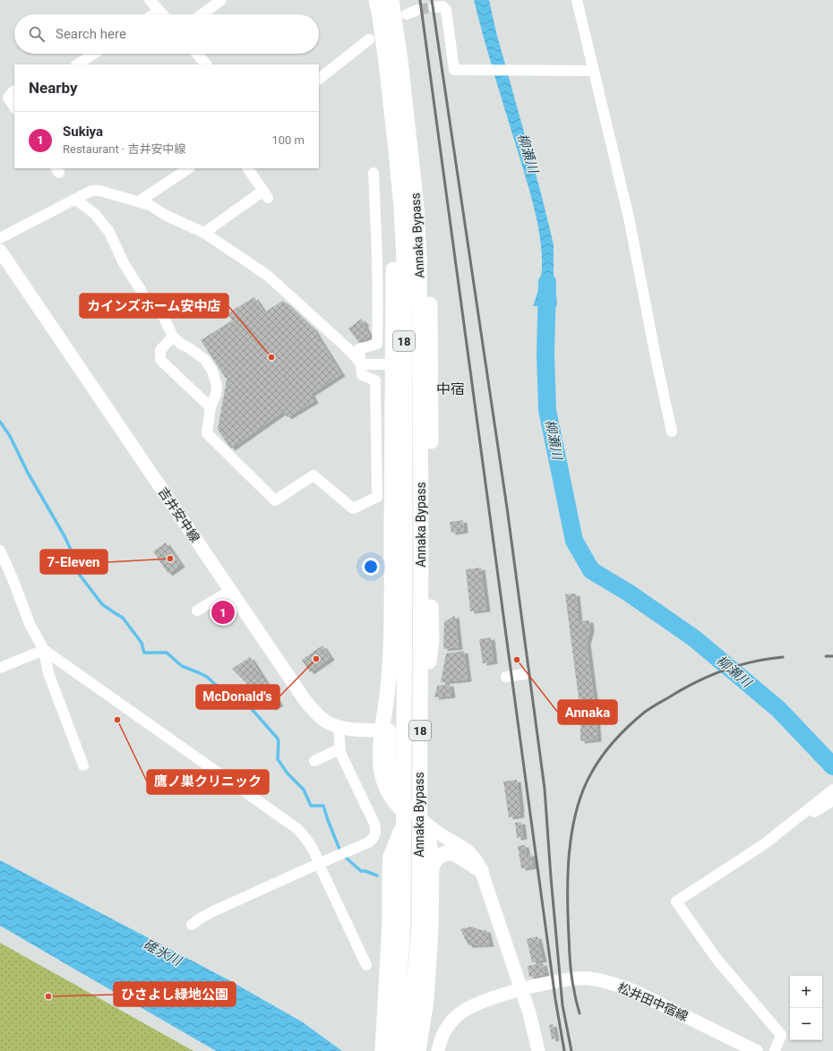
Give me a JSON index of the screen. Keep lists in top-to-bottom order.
{
  "streets": {
    "highway": ["Annaka Bypass", "18"],
    "main road": ["吉井安中線", "松井田中宿線"]
  },
  "districts": ["中宿"],
  "water": ["柳瀬川", "碓氷川"],
  "places": [
    "カインズホーム安中店",
    "7-Eleven",
    "McDonald's",
    "Annaka",
    "鷹ノ巣クリニック",
    "ひさよし緑地公園"
  ],
  "page": {
    "search": "Search here",
    "heading": "Nearby",
    "list": [
      {
        "mark": "1",
        "name": "Sukiya",
        "note": "Restaurant · 吉井安中線",
        "value": "100 m"
      }
    ],
    "pins": "1",
    "map_buttons": ["+", "−"]
  }
}
